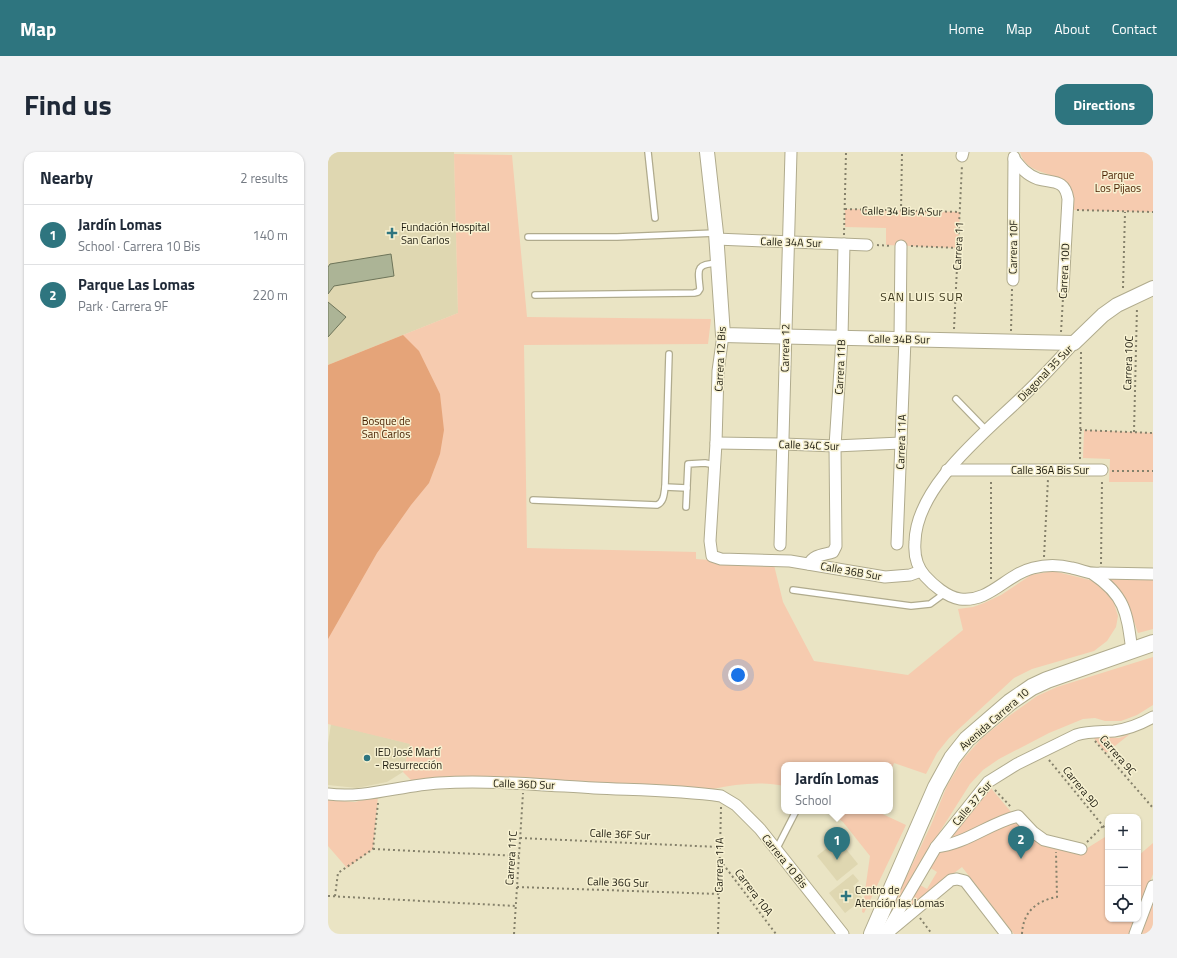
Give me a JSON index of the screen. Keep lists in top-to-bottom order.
{
  "streets": {
    "main road": ["Avenida Carrera 10"],
    "street": [
      "Calle 34A Sur",
      "Carrera 10F",
      "Carrera 10D",
      "Calle 34B Sur",
      "Carrera 12",
      "Carrera 12 Bis",
      "Carrera 11B",
      "Diagonal 35 Sur",
      "Carrera 11A",
      "Calle 34C Sur",
      "Calle 36A Bis Sur",
      "Calle 36B Sur",
      "Calle 36D Sur",
      "Calle 37 Sur",
      "Carrera 10 Bis"
    ],
    "path": [
      "Calle 34 Bis A Sur",
      "Carrera 11",
      "Carrera 10C",
      "Carrera 9C",
      "Carrera 9D",
      "Calle 36F Sur",
      "Carrera 11C",
      "Calle 36G Sur",
      "Carrera 10A"
    ]
  },
  "crossings": [
    ["Calle 34 Bis A Sur", "Carrera 11"],
    ["Calle 34A Sur", "Carrera 12"],
    ["Calle 34A Sur", "Carrera 12 Bis"],
    ["Calle 34A Sur", "Carrera 11B"],
    ["Carrera 11", "Calle 34B Sur"],
    ["Carrera 10F", "Calle 34B Sur"],
    ["Carrera 10D", "Calle 34B Sur"],
    ["Calle 34B Sur", "Carrera 12"],
    ["Calle 34B Sur", "Carrera 12 Bis"],
    ["Calle 34B Sur", "Carrera 11B"],
    ["Calle 34B Sur", "Diagonal 35 Sur"],
    ["Calle 34B Sur", "Carrera 11A"],
    ["Carrera 12", "Calle 34C Sur"],
    ["Carrera 12 Bis", "Calle 34C Sur"],
    ["Carrera 12 Bis", "Calle 36B Sur"],
    ["Carrera 10C", "Diagonal 35 Sur"],
    ["Carrera 11B", "Calle 34C Sur"],
    ["Carrera 11B", "Calle 36B Sur"],
    ["Diagonal 35 Sur", "Calle 36A Bis Sur"],
    ["Diagonal 35 Sur", "Calle 36B Sur"],
    ["Carrera 11A", "Calle 34C Sur"],
    ["Carrera 11A", "Calle 36D Sur"],
    ["Carrera 11A", "Calle 36F Sur"],
    ["Carrera 11A", "Carrera 10 Bis"],
    ["Carrera 11A", "Calle 36G Sur"],
    ["Carrera 11A", "Carrera 10A"],
    ["Avenida Carrera 10", "Calle 37 Sur"],
    ["Carrera 9C", "Calle 37 Sur"],
    ["Calle 36D Sur", "Carrera 11C"],
    ["Calle 36D Sur", "Carrera 10 Bis"],
    ["Carrera 9D", "Calle 37 Sur"],
    ["Calle 36F Sur", "Carrera 11C"],
    ["Carrera 11C", "Calle 36G Sur"]
  ],
  "districts": ["SAN LUIS SUR"],
  "parks": ["Parque Los Pijaos", "Bosque de San Carlos"],
  "places": {
    "health": ["Fundación Hospital San Carlos", "Centro de Atención las Lomas"],
    "other": ["IED José Martí - Resurrección"]
  },
  "page": {
    "header": "Map",
    "nav": [
      "Home",
      "Map",
      "About",
      "Contact"
    ],
    "title": "Find us",
    "buttons": "Directions",
    "heading": ["Nearby", "2 results"],
    "list": [
      {
        "mark": "1",
        "name": "Jardín Lomas",
        "note": "School · Carrera 10 Bis",
        "value": "140 m"
      },
      {
        "mark": "2",
        "name": "Parque Las Lomas",
        "note": "Park · Carrera 9F",
        "value": "220 m"
      }
    ],
    "popup": ["Jardín Lomas", "School"],
    "map_buttons": ["+", "−"],
    "pins": ["2", "1"]
  }
}
